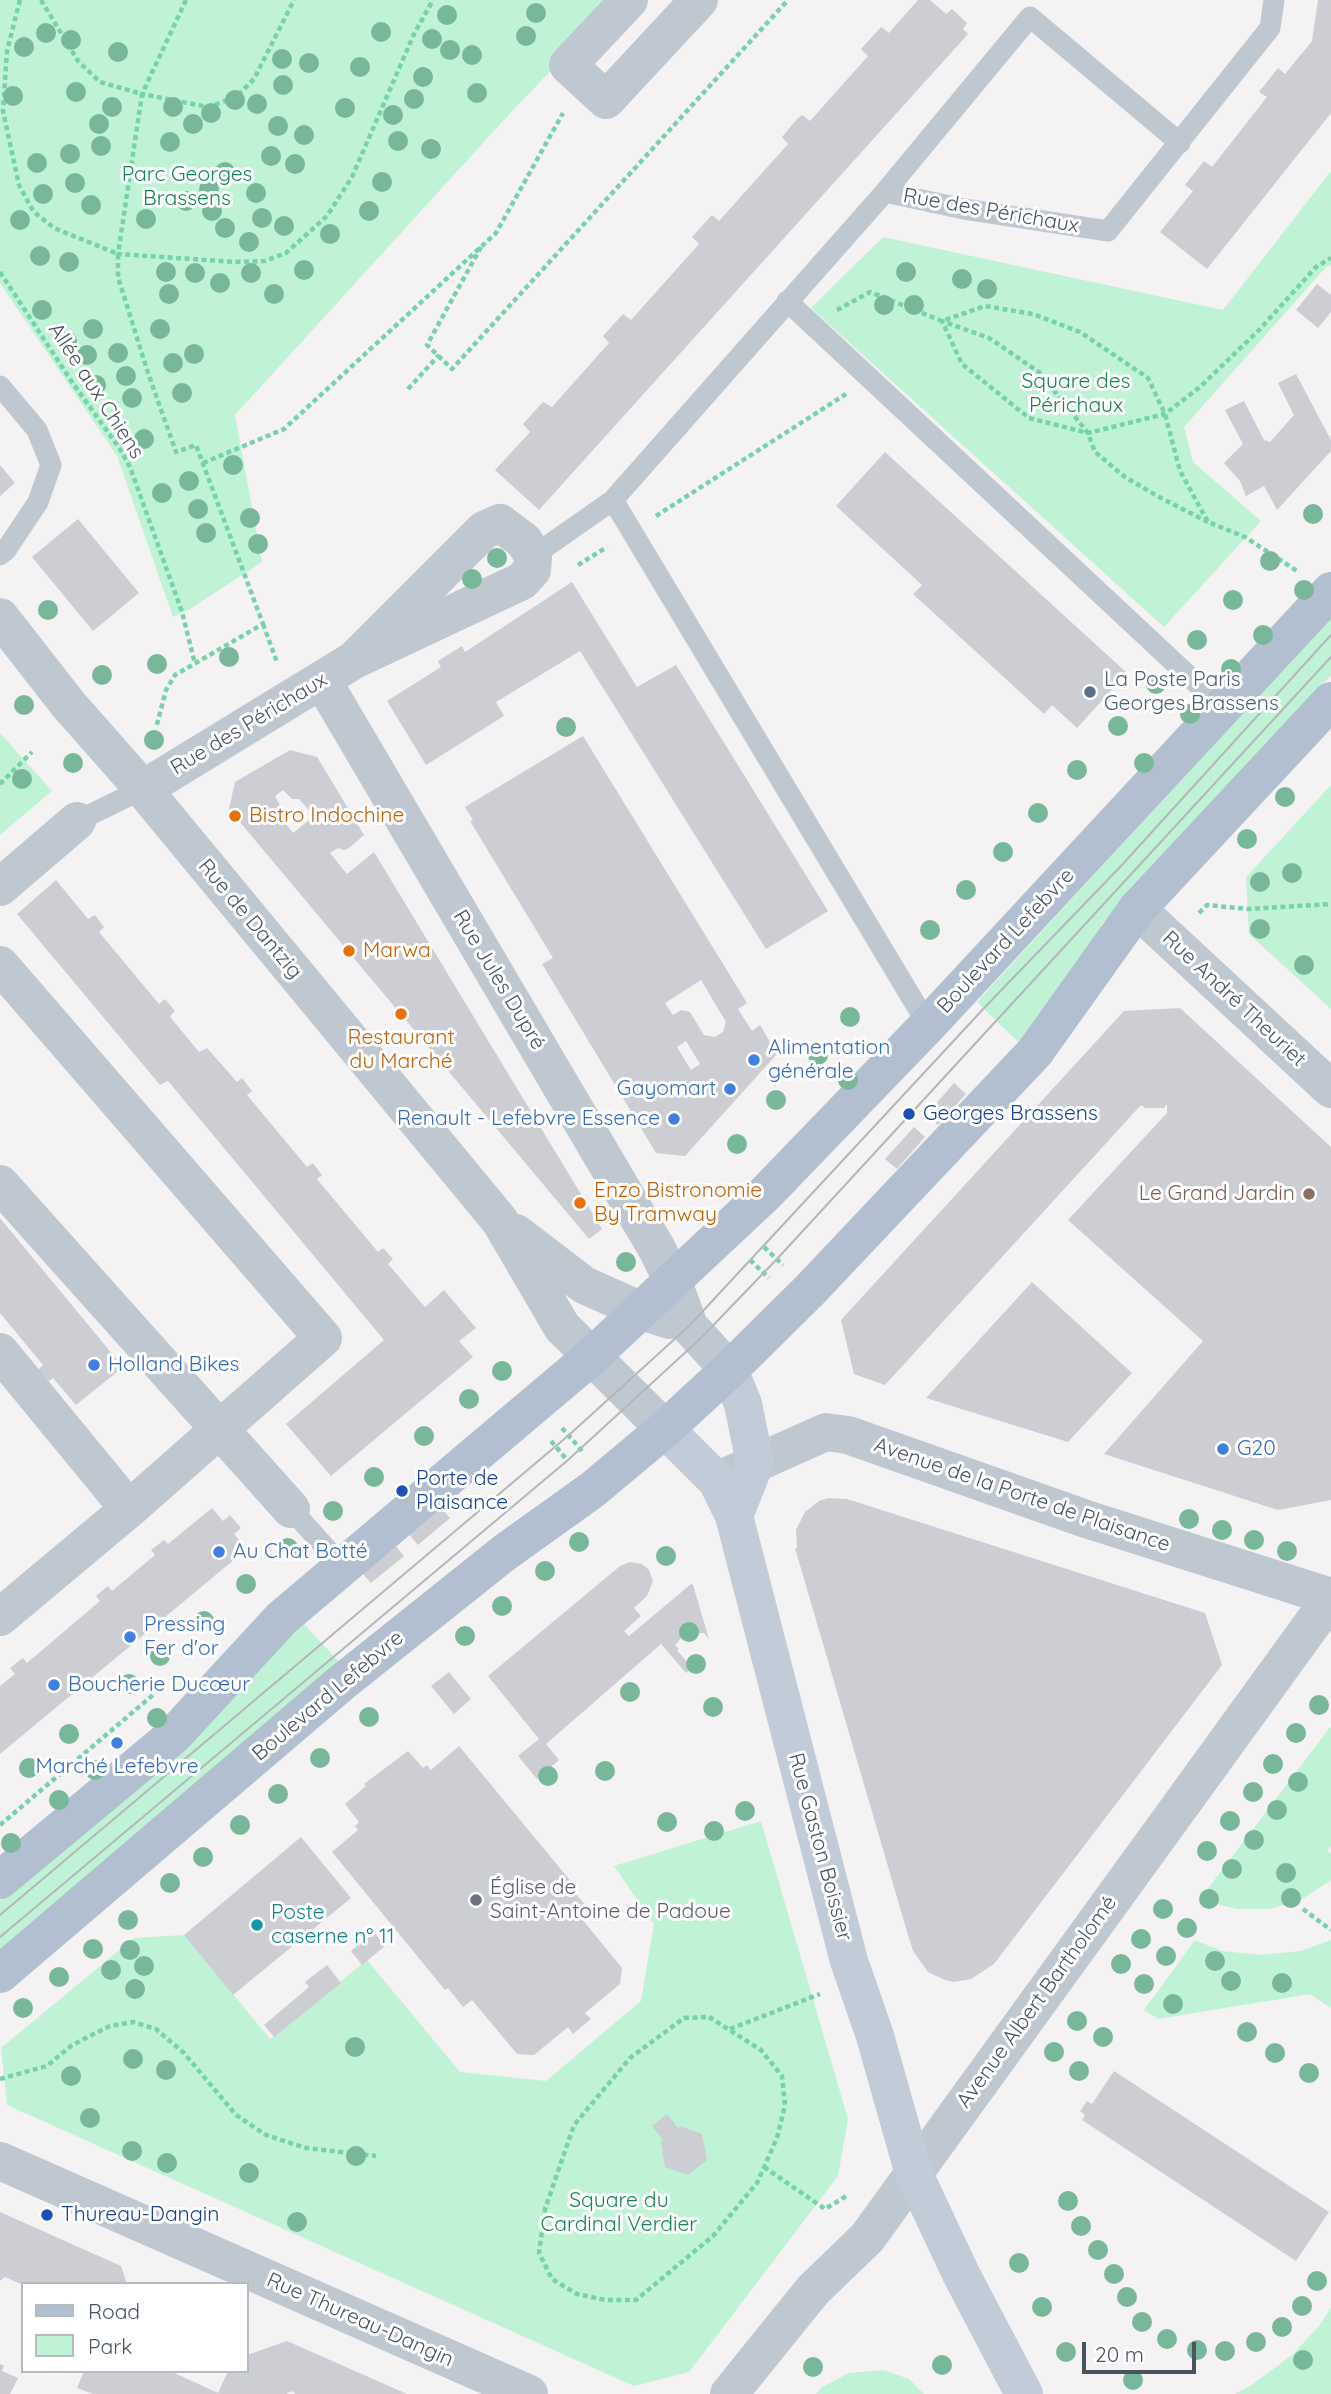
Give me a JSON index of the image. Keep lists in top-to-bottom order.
{
  "streets": {
    "main road": ["Boulevard Lefebvre", "Rue Gaston Boissier"],
    "street": [
      "Rue des Périchaux",
      "Rue de Dantzig",
      "Rue Jules Dupré",
      "Rue André Theuriet",
      "Avenue de la Porte de Plaisance",
      "Avenue Albert Bartholomé",
      "Rue Thureau-Dangin"
    ],
    "path": ["Allée aux Chiens"]
  },
  "crossings": [
    ["Rue des Périchaux", "Rue de Dantzig"],
    ["Rue des Périchaux", "Rue Jules Dupré"],
    ["Rue de Dantzig", "Boulevard Lefebvre"],
    ["Boulevard Lefebvre", "Rue Jules Dupré"],
    ["Boulevard Lefebvre", "Rue André Theuriet"],
    ["Boulevard Lefebvre", "Rue Gaston Boissier"],
    ["Avenue de la Porte de Plaisance", "Rue Gaston Boissier"],
    ["Avenue de la Porte de Plaisance", "Avenue Albert Bartholomé"],
    ["Rue Gaston Boissier", "Avenue Albert Bartholomé"]
  ],
  "parks": ["Parc Georges Brassens", "Square des Périchaux", "Square du Cardinal Verdier"],
  "places": [
    "La Poste Paris Georges Brassens",
    "Bistro Indochine",
    "Marwa",
    "Restaurant du Marché",
    "Alimentation générale",
    "Gayomart",
    "Georges Brassens",
    "Renault - Lefebvre Essence",
    "Le Grand Jardin",
    "Enzo Bistronomie By Tramway",
    "Holland Bikes",
    "G20",
    "Porte de Plaisance",
    "Au Chat Botté",
    "Pressing Fer d'or",
    "Boucherie Ducœur",
    "Marché Lefebvre",
    "Église de Saint-Antoine de Padoue",
    "Poste caserne n° 11",
    "Thureau-Dangin"
  ],
  "legend": ["Road", "Park"],
  "scale_bar": "20 m"
}
